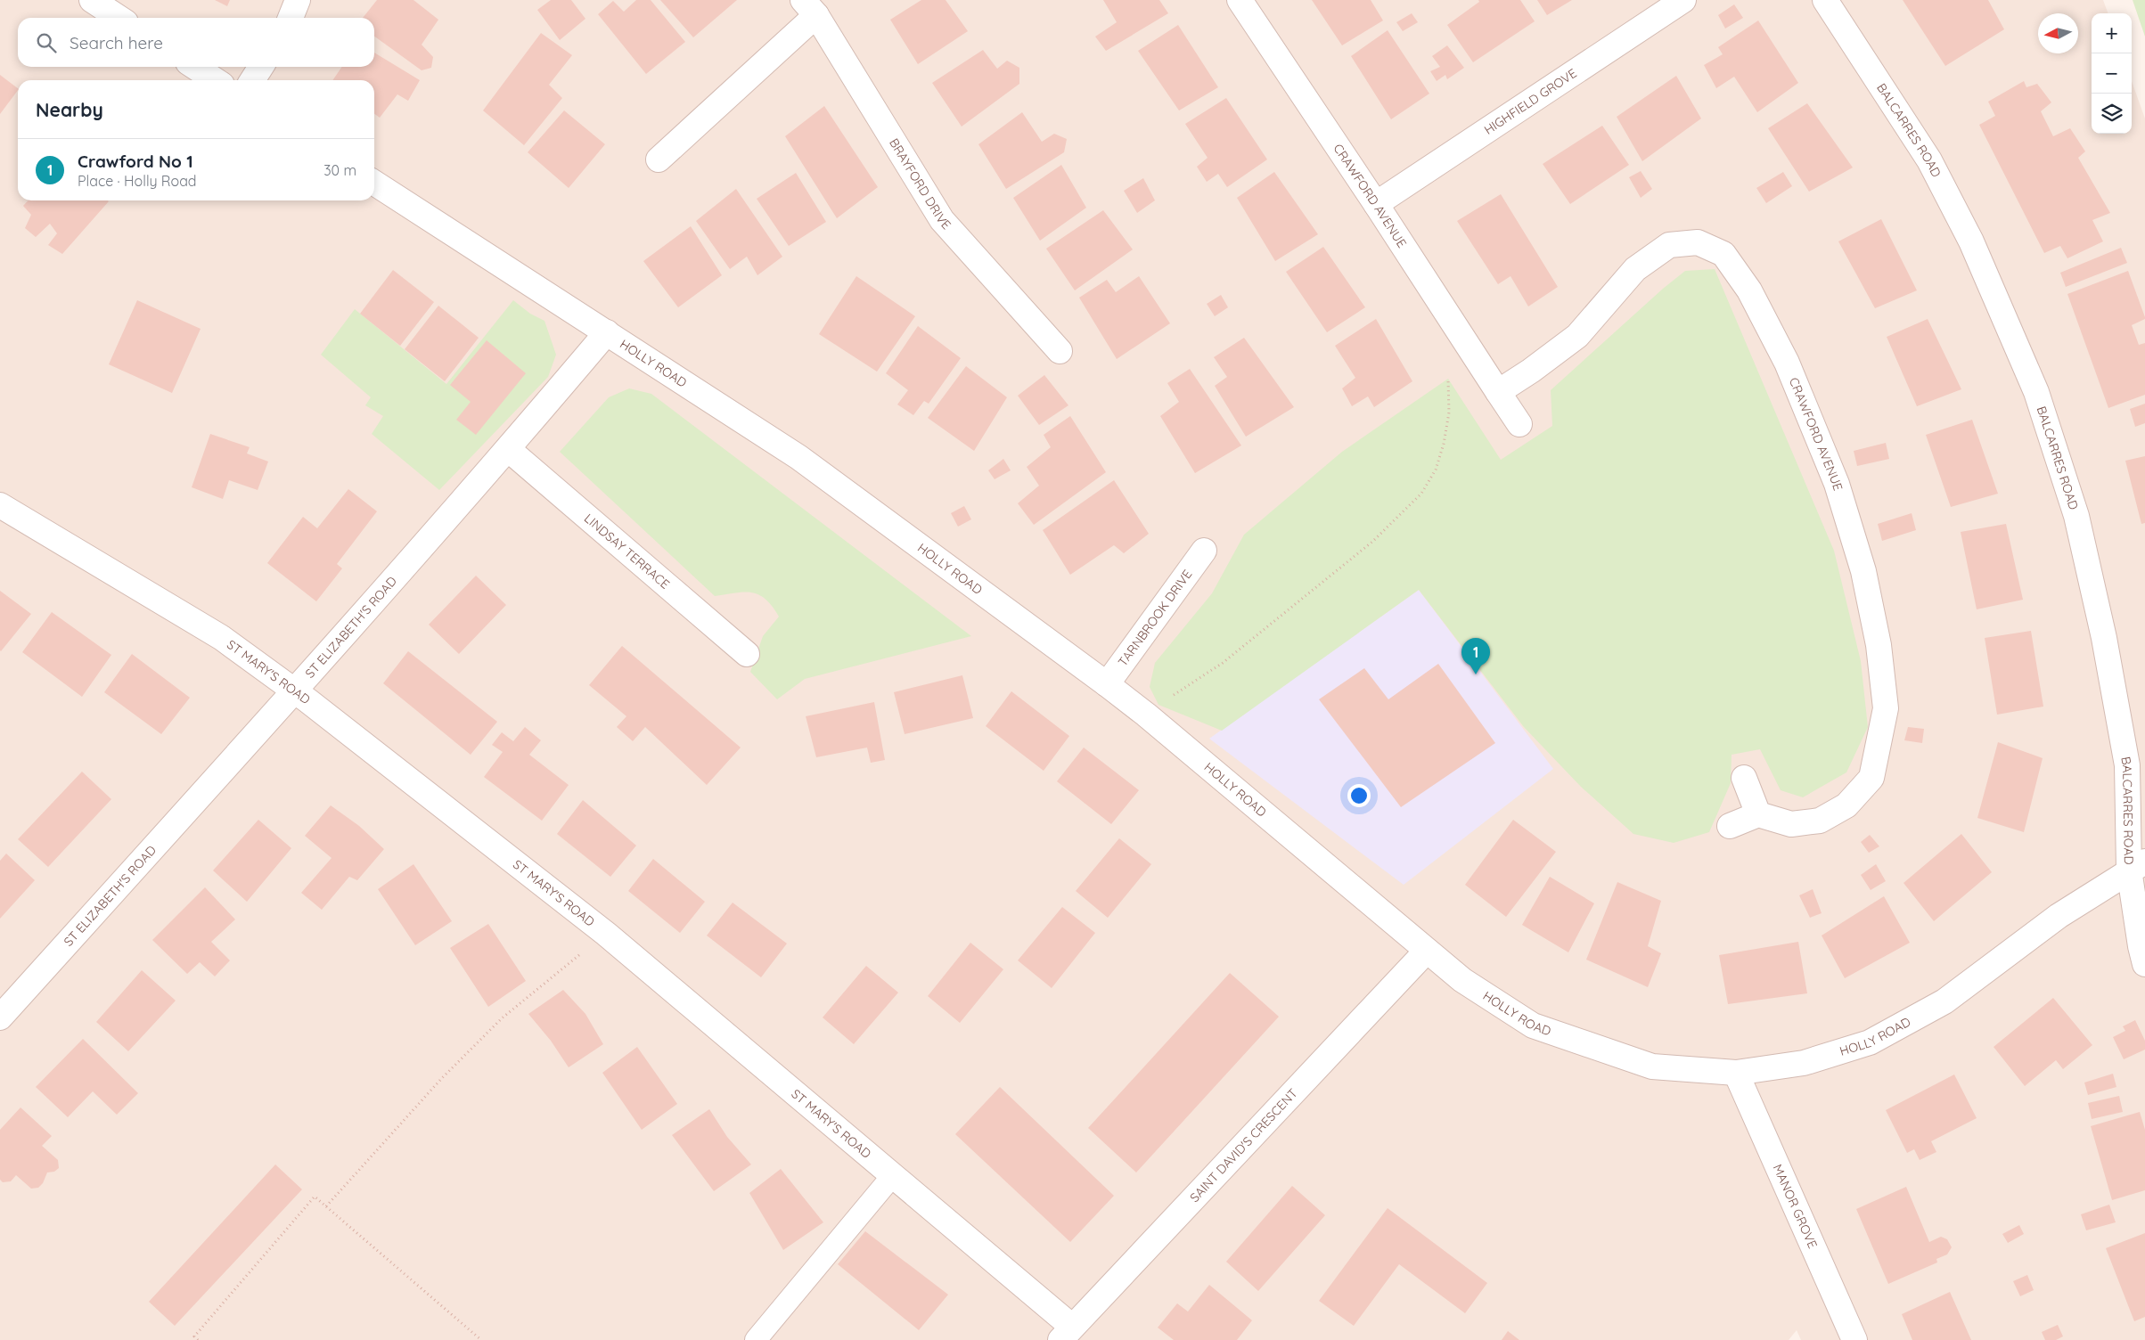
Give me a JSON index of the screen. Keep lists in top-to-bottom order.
{
  "streets": {
    "street": [
      "HIGHFIELD GROVE",
      "BALCARRES ROAD",
      "BRAYFORD DRIVE",
      "CRAWFORD AVENUE",
      "HOLLY ROAD",
      "LINDSAY TERRACE",
      "TARNBROOK DRIVE",
      "ST ELIZABETH'S ROAD",
      "ST MARY'S ROAD",
      "SAINT DAVID'S CRESCENT",
      "MANOR GROVE"
    ]
  },
  "crossings": [
    ["HIGHFIELD GROVE", "CRAWFORD AVENUE"],
    ["BALCARRES ROAD", "HOLLY ROAD"],
    ["HOLLY ROAD", "TARNBROOK DRIVE"],
    ["HOLLY ROAD", "ST ELIZABETH'S ROAD"],
    ["HOLLY ROAD", "SAINT DAVID'S CRESCENT"],
    ["HOLLY ROAD", "MANOR GROVE"],
    ["LINDSAY TERRACE", "ST ELIZABETH'S ROAD"],
    ["ST ELIZABETH'S ROAD", "ST MARY'S ROAD"],
    ["ST MARY'S ROAD", "SAINT DAVID'S CRESCENT"]
  ],
  "north": "left",
  "page": {
    "map_buttons": ["+", "−"],
    "search": "Search here",
    "heading": "Nearby",
    "list": [
      {
        "mark": "1",
        "name": "Crawford No 1",
        "note": "Place · Holly Road",
        "value": "30 m"
      }
    ],
    "pins": "1"
  }
}
